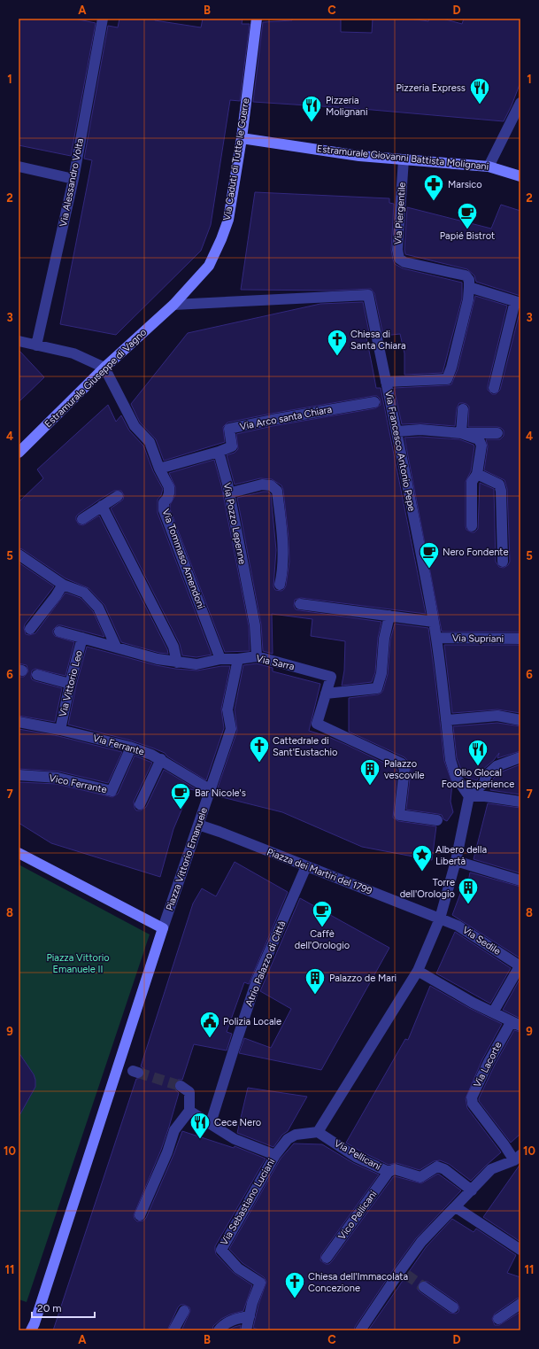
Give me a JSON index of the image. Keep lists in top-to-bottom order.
{
  "streets": {
    "street": [
      "Estramurale Giovanni Battista Molignani",
      "Via Caduti di Tutte le Guerre",
      "Via Alessandro Volta",
      "Via Piergentile",
      "Estramurale Giuseppe di Vagno",
      "Via Arco santa Chiara",
      "Via Francesco Antonio Pepe",
      "Via Pozzo Lepenne",
      "Via Tommaso Amendoni",
      "Via Supriani",
      "Via Sarra",
      "Via Vittorio Leo",
      "Via Ferrante",
      "Vico Ferrante",
      "Piazza Vittorio Emanuele",
      "Piazza dei Martiri del 1799",
      "Via Sedile",
      "Atrio Palazzo di Città",
      "Via Lacorte",
      "Via Pellicani",
      "Via Sebastiano Luciani",
      "Vico Pellicani"
    ]
  },
  "crossings": [
    ["Estramurale Giovanni Battista Molignani", "Via Caduti di Tutte le Guerre"],
    ["Estramurale Giovanni Battista Molignani", "Via Piergentile"],
    ["Via Caduti di Tutte le Guerre", "Estramurale Giuseppe di Vagno"],
    ["Via Caduti di Tutte le Guerre", "Via Francesco Antonio Pepe"],
    ["Estramurale Giuseppe di Vagno", "Via Francesco Antonio Pepe"],
    ["Estramurale Giuseppe di Vagno", "Via Tommaso Amendoni"],
    ["Via Arco santa Chiara", "Via Francesco Antonio Pepe"],
    ["Via Arco santa Chiara", "Via Pozzo Lepenne"],
    ["Via Francesco Antonio Pepe", "Via Supriani"],
    ["Via Pozzo Lepenne", "Via Sarra"],
    ["Via Tommaso Amendoni", "Via Sarra"],
    ["Via Sarra", "Via Vittorio Leo"],
    ["Via Sarra", "Piazza Vittorio Emanuele"],
    ["Via Vittorio Leo", "Via Ferrante"],
    ["Via Ferrante", "Vico Ferrante"],
    ["Via Ferrante", "Piazza Vittorio Emanuele"],
    ["Piazza Vittorio Emanuele", "Piazza dei Martiri del 1799"],
    ["Piazza dei Martiri del 1799", "Via Sedile"],
    ["Piazza dei Martiri del 1799", "Atrio Palazzo di Città"],
    ["Via Pellicani", "Via Sebastiano Luciani"],
    ["Via Pellicani", "Vico Pellicani"]
  ],
  "parks": ["Piazza Vittorio Emanuele II"],
  "places": {
    "restaurant": [
      "Pizzeria Express",
      "Pizzeria Molignani",
      "Olio Glocal Food Experience",
      "Cece Nero"
    ],
    "pharmacy": ["Marsico"],
    "cafe": [
      "Papié Bistrot",
      "Nero Fondente",
      "Bar Nicole's",
      "Caffè dell'Orologio"
    ],
    "church": ["Chiesa di Santa Chiara", "Cattedrale di Sant'Eustachio", "Chiesa dell'Immacolata Concezione"],
    "building": ["Palazzo vescovile", "Torre dell'Orologio", "Palazzo de Mari"],
    "place": ["Albero della Libertà"],
    "public building": ["Polizia Locale"]
  },
  "scale_bar": "20 m",
  "grid": {
    "columns": [
      "A",
      "B",
      "C",
      "D"
    ],
    "rows": [
      "1",
      "2",
      "3",
      "4",
      "5",
      "6",
      "7",
      "8",
      "9",
      "10",
      "11"
    ]
  }
}
